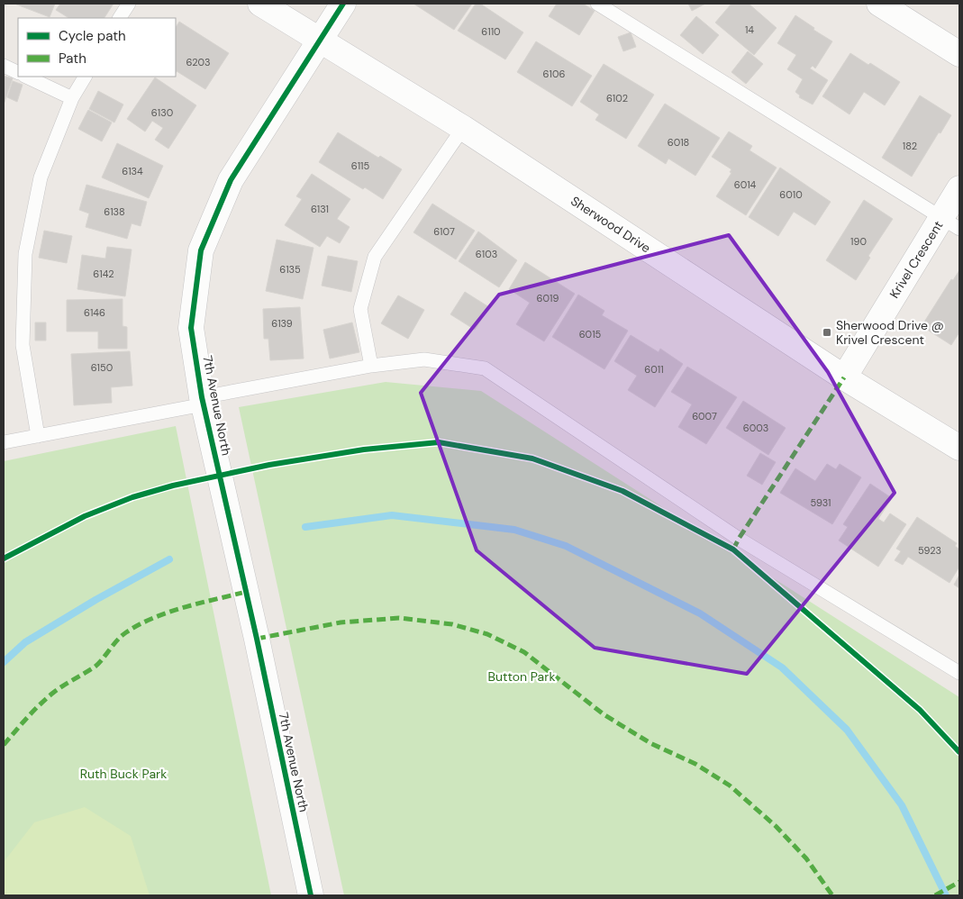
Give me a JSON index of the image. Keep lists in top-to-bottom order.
{
  "streets": {
    "street": ["Sherwood Drive", "Krivel Crescent", "7th Avenue North"]
  },
  "crossings": [
    ["Sherwood Drive", "Krivel Crescent"],
    ["Sherwood Drive", "7th Avenue North"]
  ],
  "parks": ["Button Park", "Ruth Buck Park"],
  "places": {
    "transit": ["Sherwood Drive @ Krivel Crescent"]
  },
  "house_numbers": [
    "14",
    "6110",
    "6203",
    "6106",
    "6102",
    "6130",
    "6018",
    "182",
    "6115",
    "6134",
    "6014",
    "6010",
    "6131",
    "6138",
    "6107",
    "190",
    "6103",
    "6135",
    "6142",
    "6019",
    "6146",
    "6139",
    "6015",
    "6150",
    "6011",
    "6007",
    "6003",
    "5931",
    "5923"
  ],
  "legend": ["Cycle path", "Path"]
}
